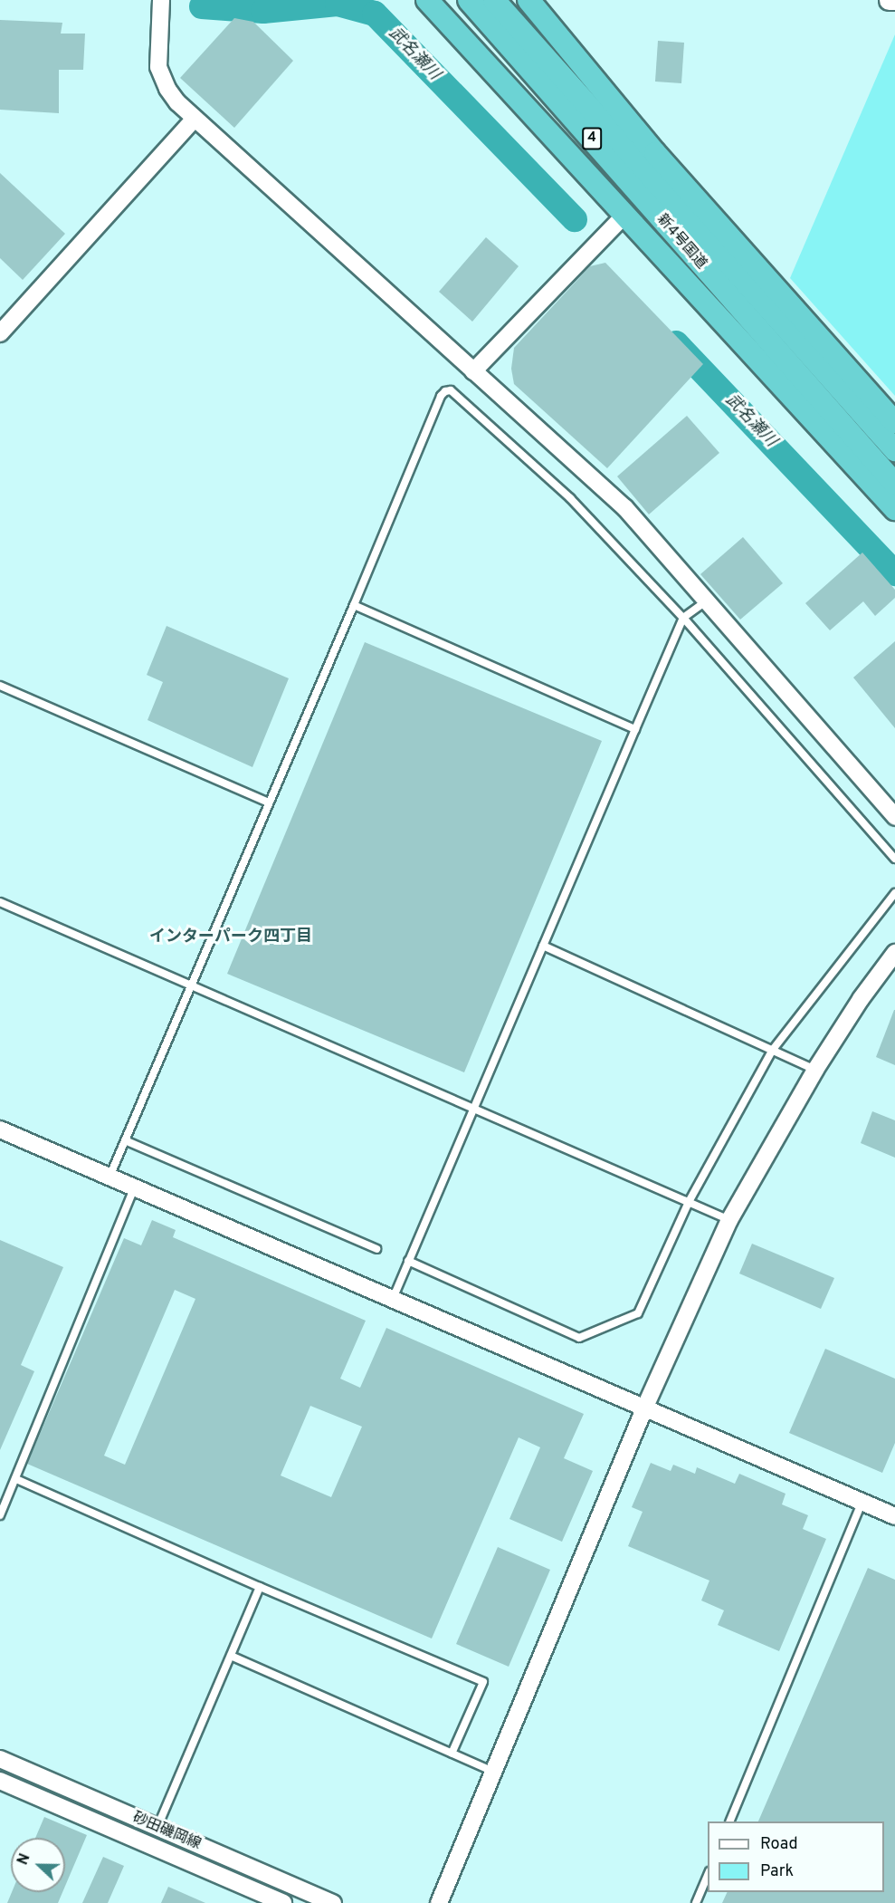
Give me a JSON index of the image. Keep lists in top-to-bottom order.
{
  "streets": {
    "highway": ["4", "新4号国道"],
    "street": ["砂田磯岡線"]
  },
  "districts": ["インターパーク四丁目"],
  "water": ["武名瀬川"],
  "legend": ["Road", "Park"],
  "north": "left"
}
